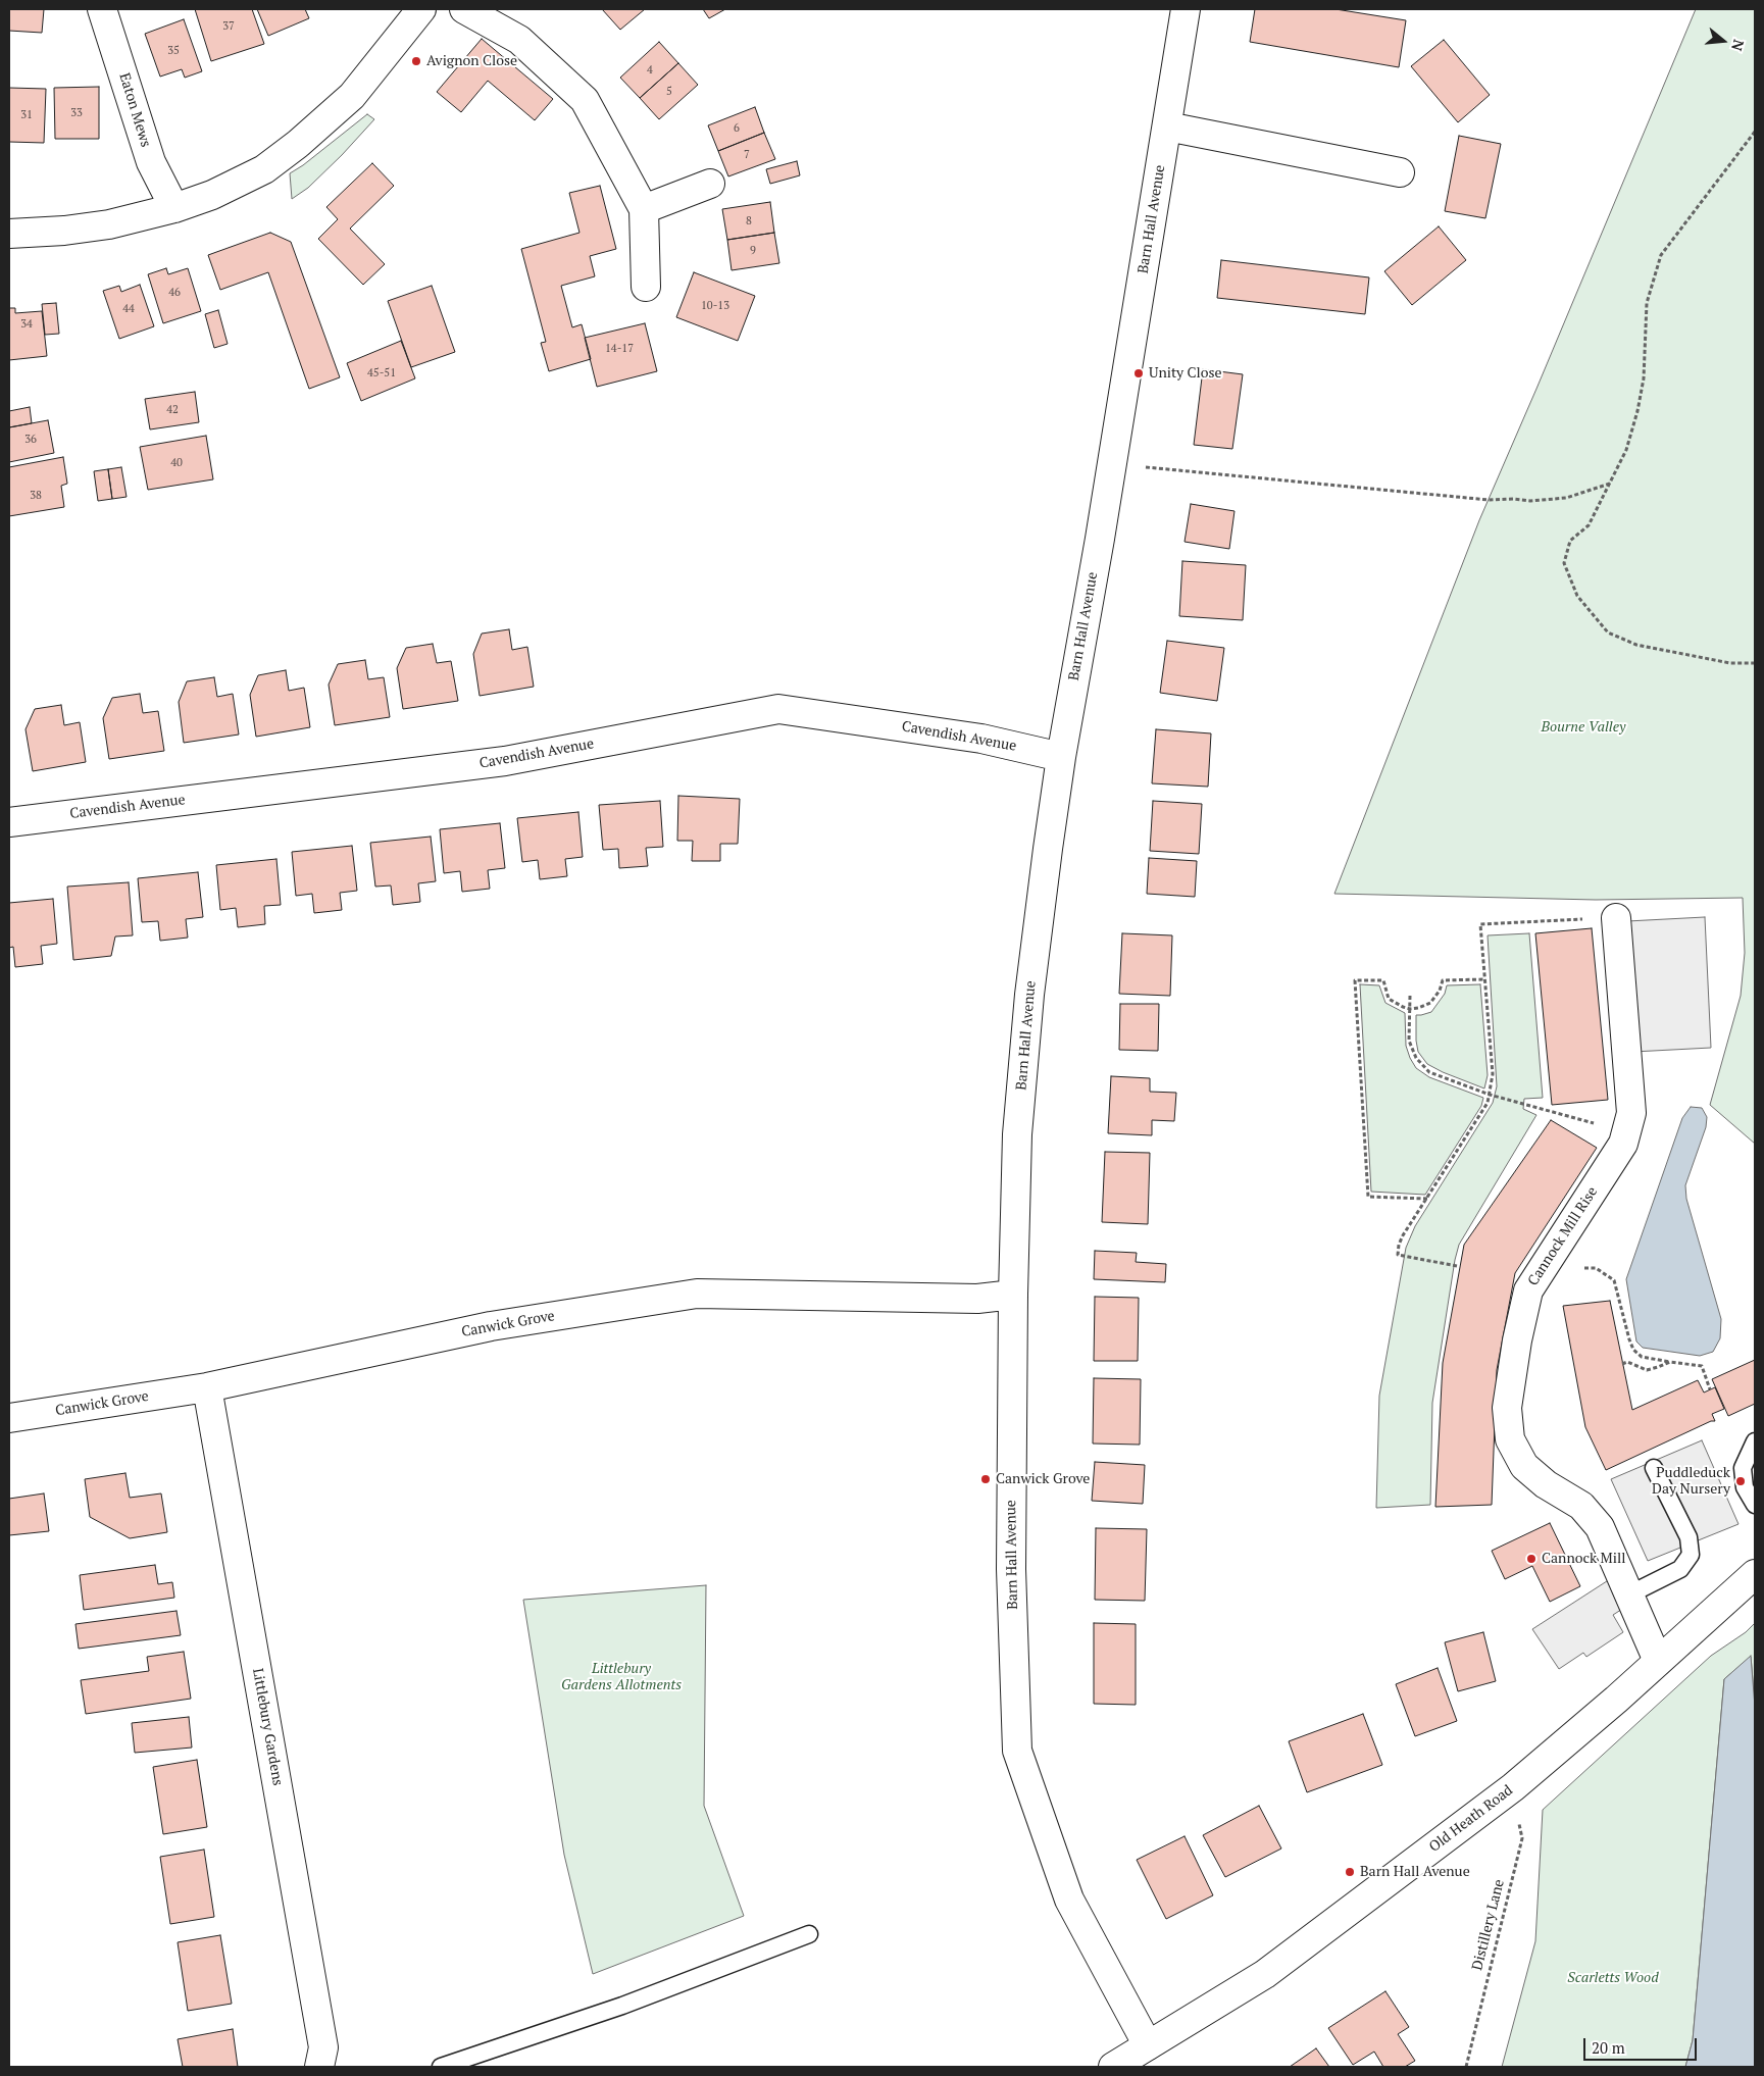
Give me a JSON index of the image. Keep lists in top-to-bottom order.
{
  "streets": {
    "street": [
      "Eaton Mews",
      "Barn Hall Avenue",
      "Cavendish Avenue",
      "Cannock Mill Rise",
      "Canwick Grove",
      "Littlebury Gardens",
      "Old Heath Road"
    ],
    "path": ["Distillery Lane"]
  },
  "crossings": [
    ["Barn Hall Avenue", "Cavendish Avenue"],
    ["Barn Hall Avenue", "Canwick Grove"],
    ["Barn Hall Avenue", "Old Heath Road"],
    ["Cannock Mill Rise", "Old Heath Road"],
    ["Canwick Grove", "Littlebury Gardens"],
    ["Old Heath Road", "Distillery Lane"]
  ],
  "parks": ["Bourne Valley", "Littlebury Gardens Allotments", "Scarletts Wood"],
  "places": [
    "Avignon Close",
    "Unity Close",
    "Canwick Grove",
    "Puddleduck Day Nursery",
    "Cannock Mill",
    "Barn Hall Avenue"
  ],
  "house_numbers": [
    "37",
    "35",
    "4",
    "5",
    "33",
    "31",
    "6",
    "7",
    "8",
    "9",
    "46",
    "10-13",
    "44",
    "34",
    "14-17",
    "45-51",
    "42",
    "36",
    "40",
    "38"
  ],
  "scale_bar": "20 m",
  "north": "right"
}
